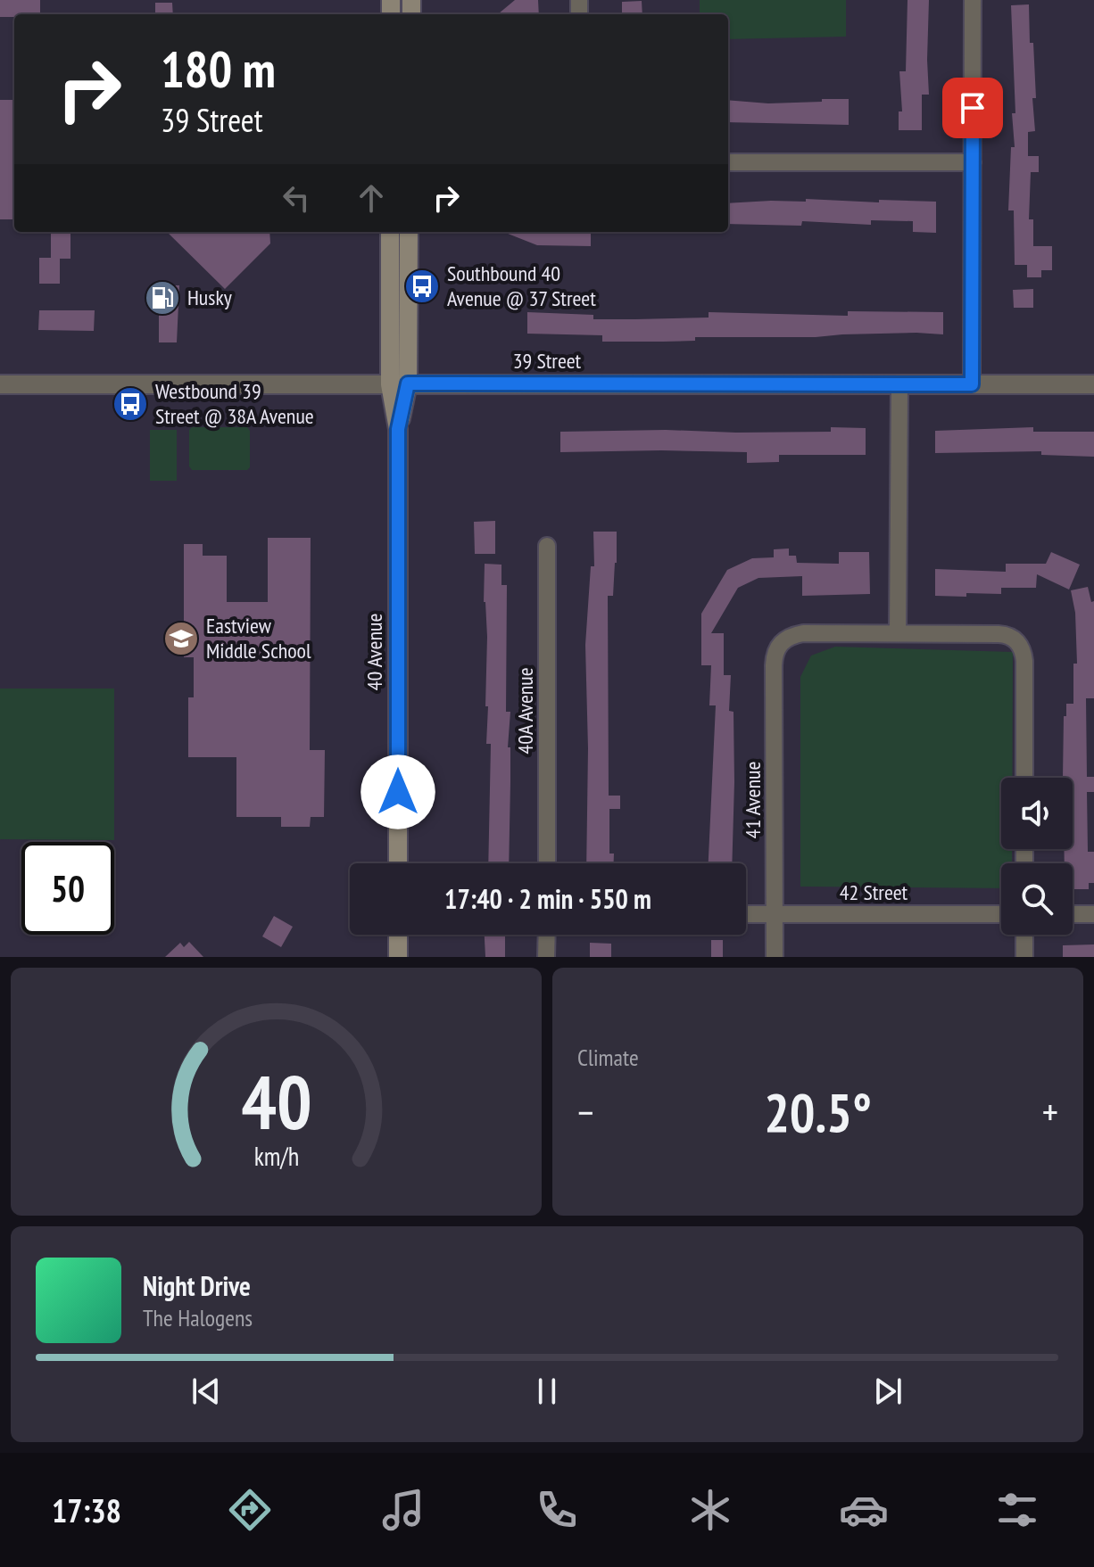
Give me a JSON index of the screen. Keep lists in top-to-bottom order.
{
  "streets": {
    "main road": ["40 Avenue"],
    "street": [
      "39 Street",
      "40A Avenue",
      "41 Avenue",
      "42 Street"
    ]
  },
  "crossings": [
    ["39 Street", "40 Avenue"],
    ["41 Avenue", "42 Street"]
  ],
  "places": {
    "bus stop": ["Southbound 40 Avenue @ 37 Street", "Westbound 39 Street @ 38A Avenue"],
    "fuel station": ["Husky"],
    "school or university": ["Eastview Middle School"]
  },
  "page": {
    "turn": ["180 m", "39 Street"],
    "limit": "50",
    "trip": "17:40 · 2 min · 550 m",
    "tile": "Climate",
    "heat": ["−", "20.5°", "+"],
    "song": ["Night Drive", "The Halogens"],
    "tabs": "17:38",
    "gauge": ["40", "km/h"]
  }
}
